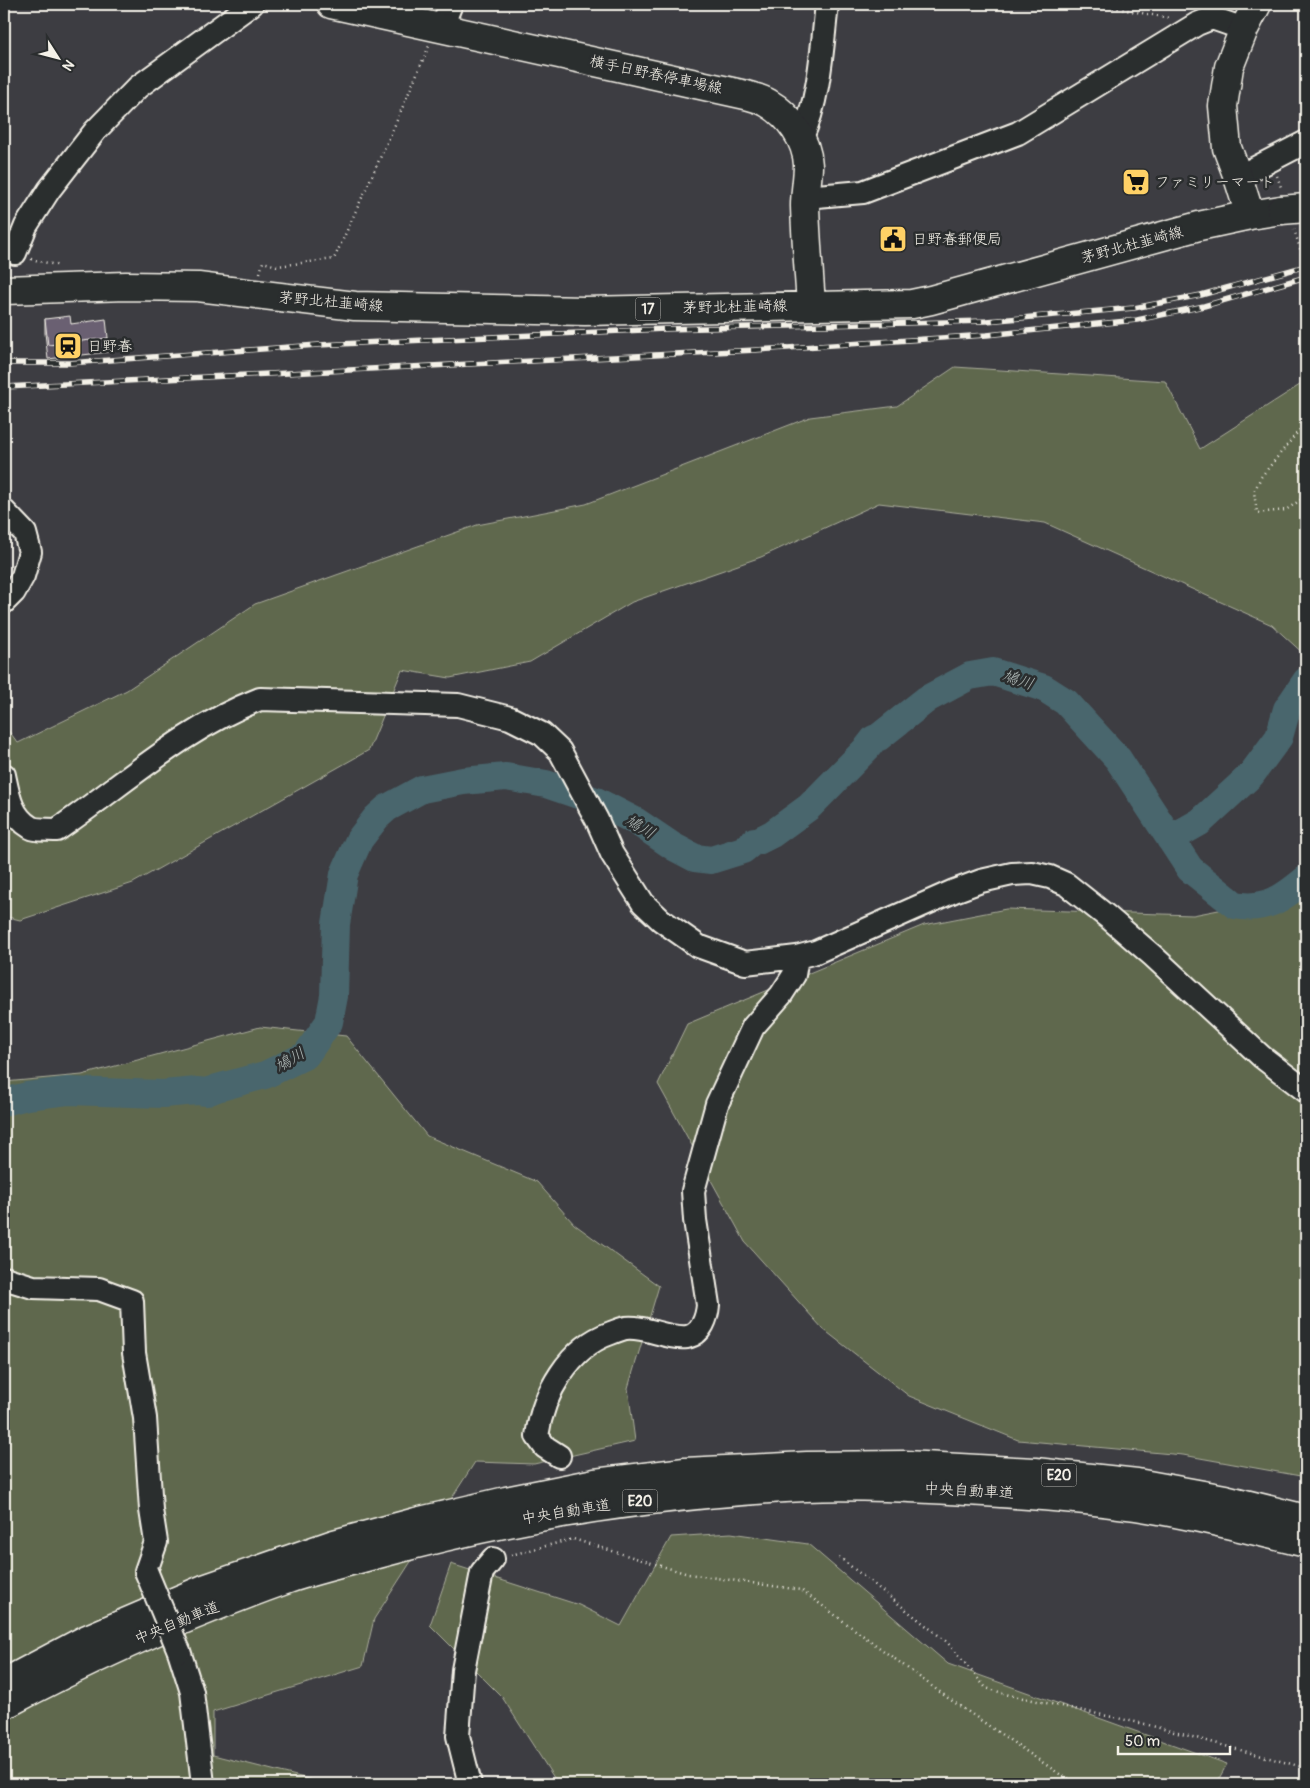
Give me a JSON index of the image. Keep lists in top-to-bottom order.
{
  "streets": {
    "main road": [
      "横手日野春停車場線",
      "茅野北杜韮崎線",
      "17",
      "E20",
      "中央自動車道"
    ]
  },
  "crossings": [
    ["横手日野春停車場線", "茅野北杜韮崎線"]
  ],
  "water": ["鳩川"],
  "places": {
    "supermarket": ["ファミリーマート"],
    "public building": ["日野春郵便局"],
    "station": ["日野春"]
  },
  "scale_bar": "50 m",
  "north": "bottom right"
}
